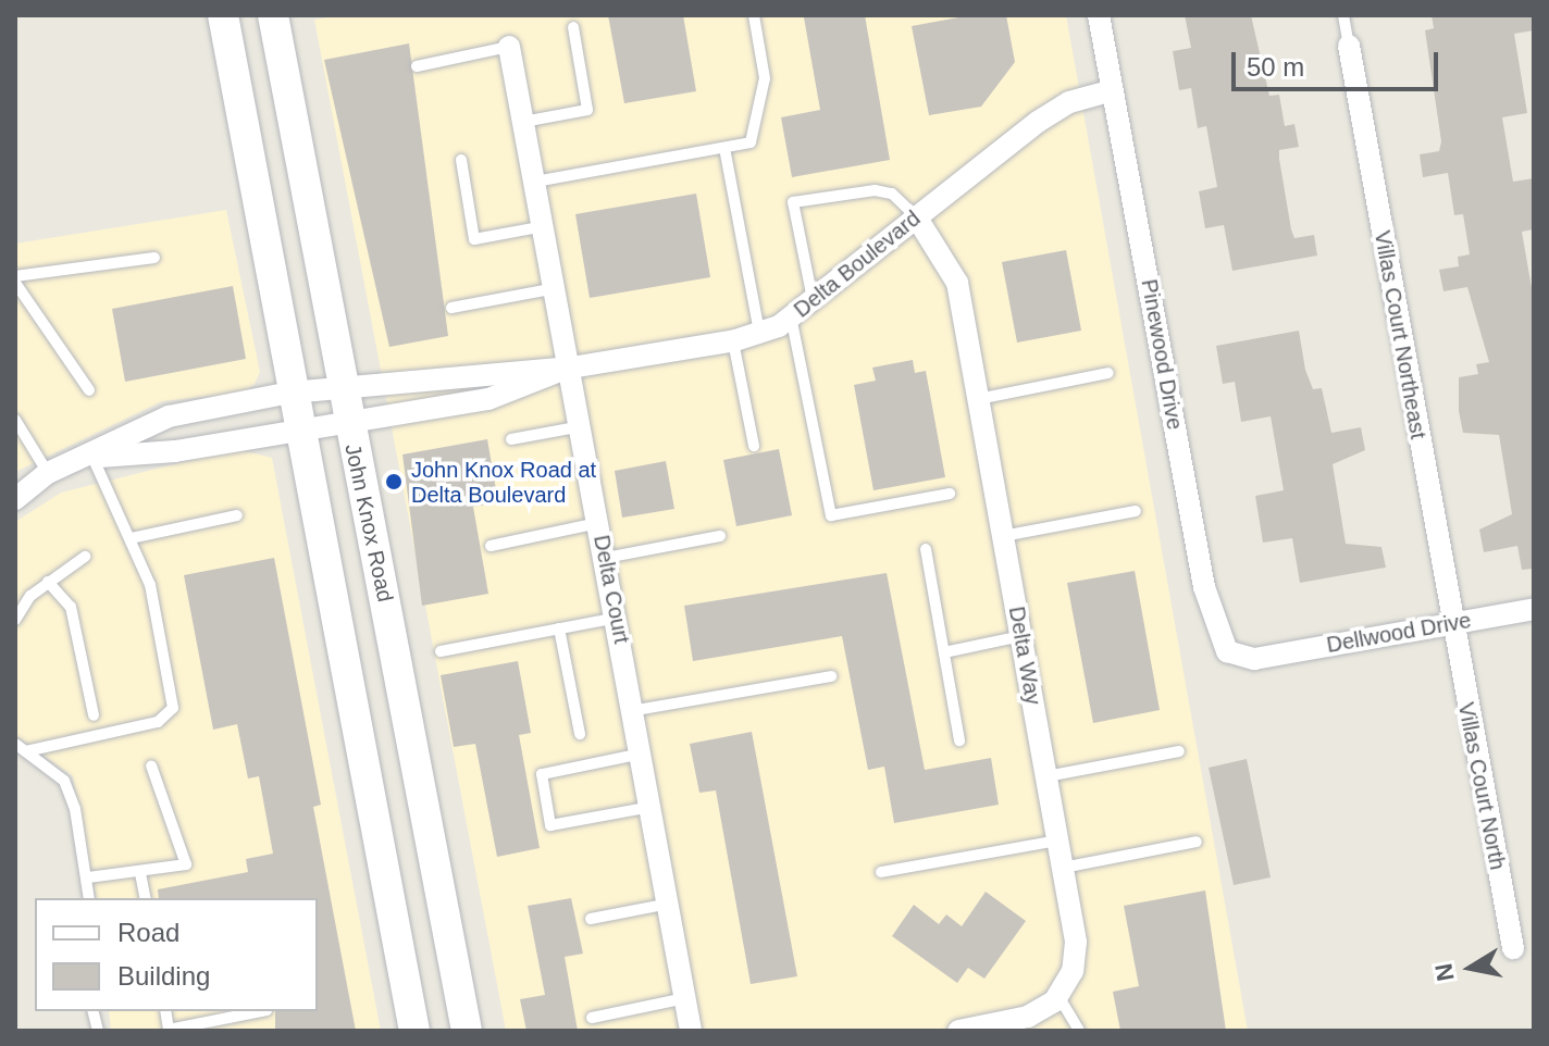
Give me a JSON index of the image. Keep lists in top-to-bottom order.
{
  "streets": {
    "main road": ["John Knox Road"],
    "street": [
      "Delta Boulevard",
      "Villas Court Northeast",
      "Pinewood Drive",
      "Delta Court",
      "Dellwood Drive",
      "Delta Way",
      "Villas Court North"
    ]
  },
  "crossings": [
    ["Delta Boulevard", "Pinewood Drive"],
    ["Delta Boulevard", "John Knox Road"],
    ["Delta Boulevard", "Delta Court"],
    ["Delta Boulevard", "Delta Way"],
    ["Villas Court Northeast", "Dellwood Drive"],
    ["Villas Court Northeast", "Villas Court North"],
    ["Pinewood Drive", "Dellwood Drive"],
    ["Dellwood Drive", "Villas Court North"]
  ],
  "places": ["John Knox Road at Delta Boulevard"],
  "legend": ["Road", "Building"],
  "scale_bar": "50 m",
  "north": "left"
}
